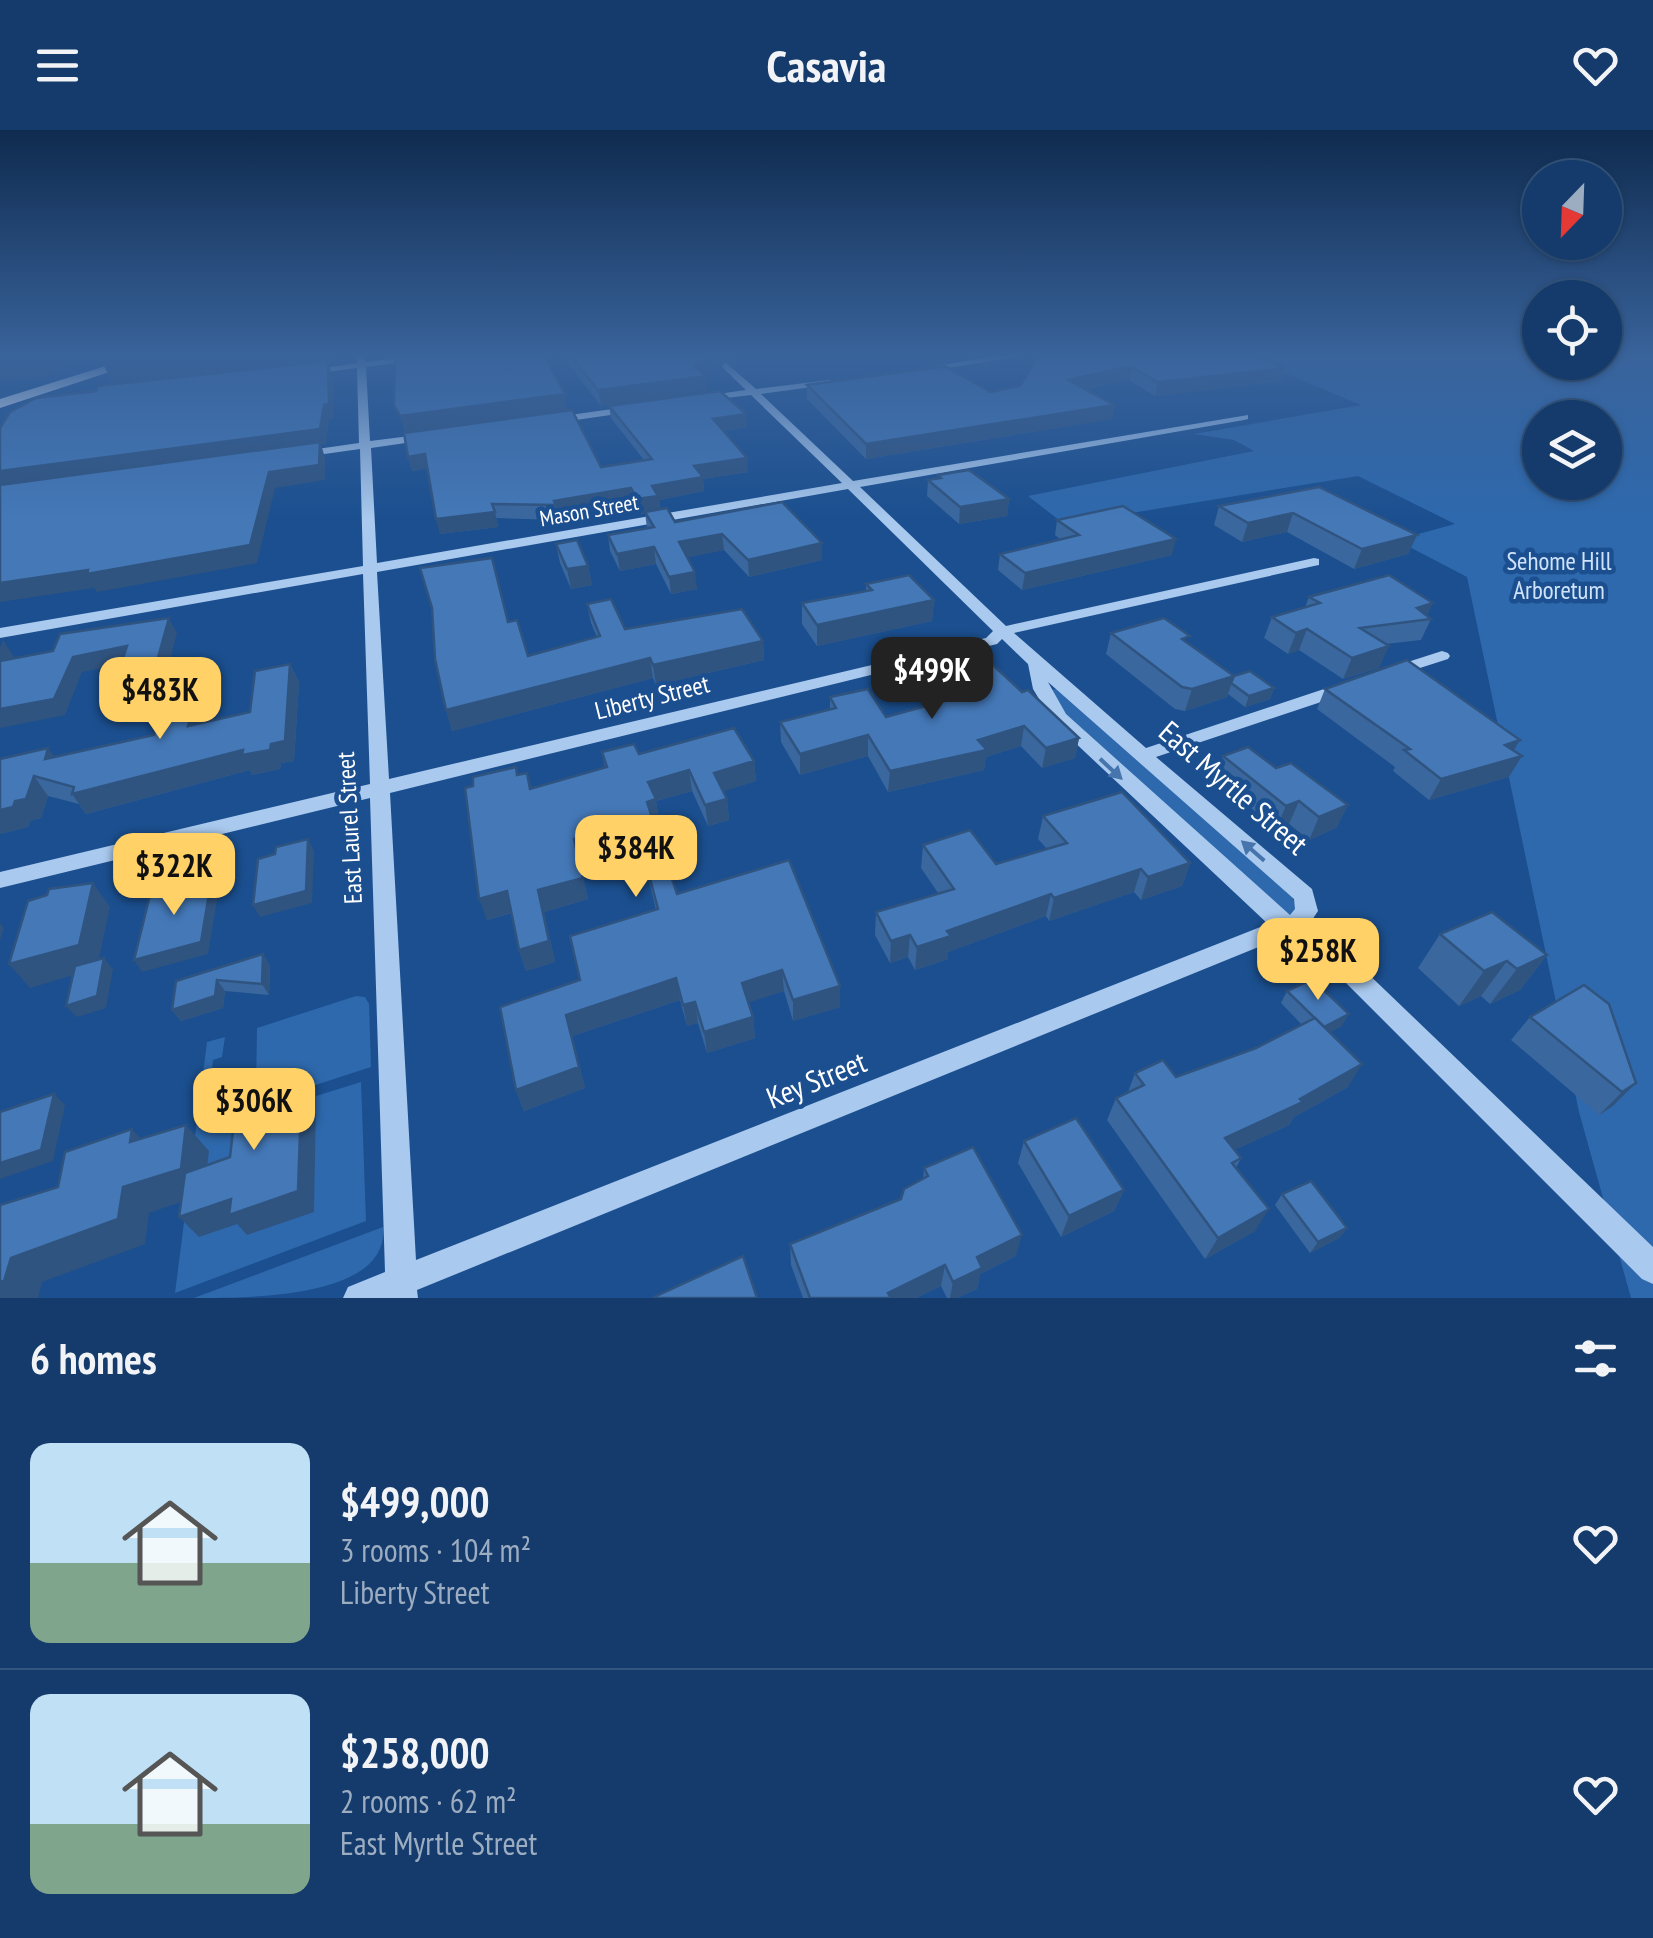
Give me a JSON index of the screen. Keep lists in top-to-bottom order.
{
  "streets": {
    "street": [
      "Mason Street",
      "Liberty Street",
      "East Myrtle Street",
      "East Laurel Street",
      "Key Street"
    ]
  },
  "crossings": [
    ["Mason Street", "East Myrtle Street"],
    ["Mason Street", "East Laurel Street"],
    ["Liberty Street", "East Myrtle Street"],
    ["Liberty Street", "East Laurel Street"],
    ["East Myrtle Street", "Key Street"],
    ["East Laurel Street", "Key Street"]
  ],
  "parks": ["Sehome Hill Arboretum"],
  "north": "bottom left",
  "page": {
    "header": "Casavia",
    "price": [
      "$499K",
      "$483K",
      "$384K",
      "$322K",
      "$258K",
      "$306K"
    ],
    "heading": "6 homes",
    "list": [
      {
        "name": "$499,000",
        "note": "3 rooms · 104 m² · Liberty Street"
      },
      {
        "name": "$258,000",
        "note": "2 rooms · 62 m² · East Myrtle Street"
      }
    ]
  }
}
